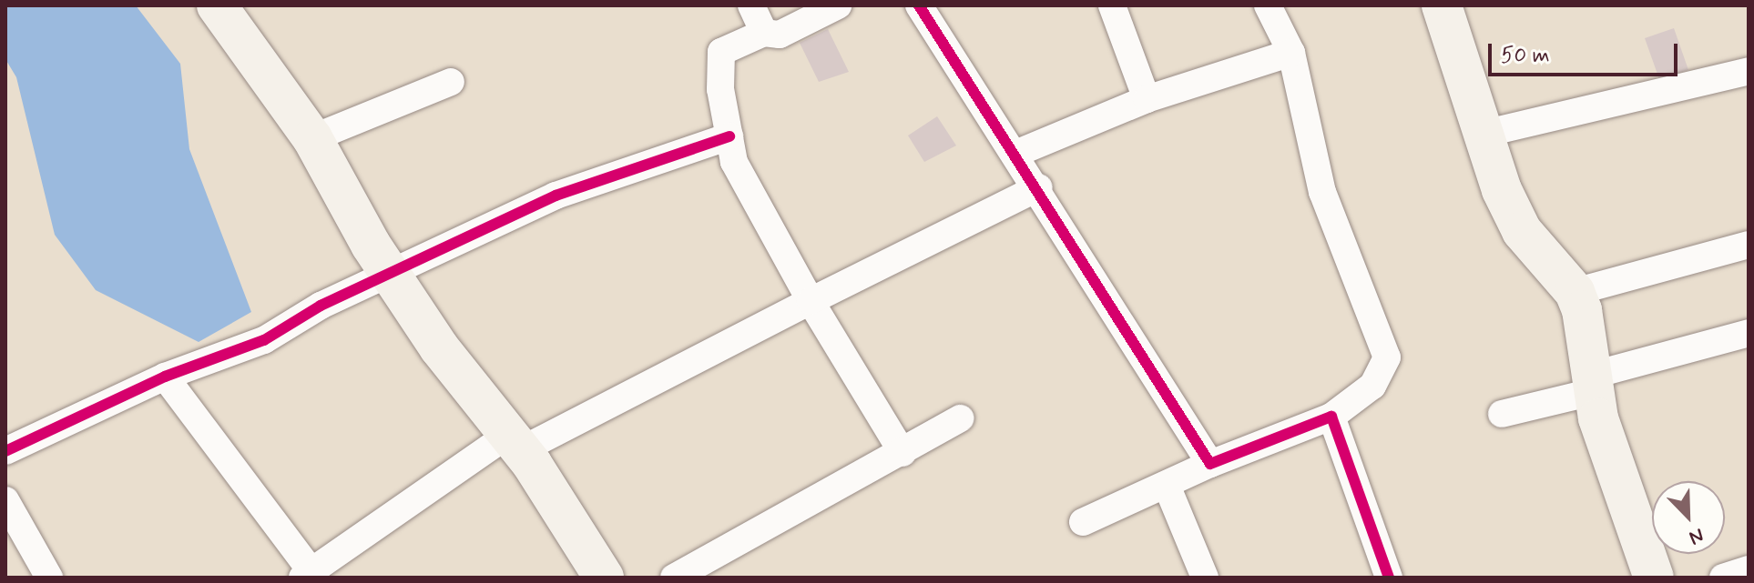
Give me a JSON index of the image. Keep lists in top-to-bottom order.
{
  "scale_bar": "50 m",
  "north": "bottom right"
}
